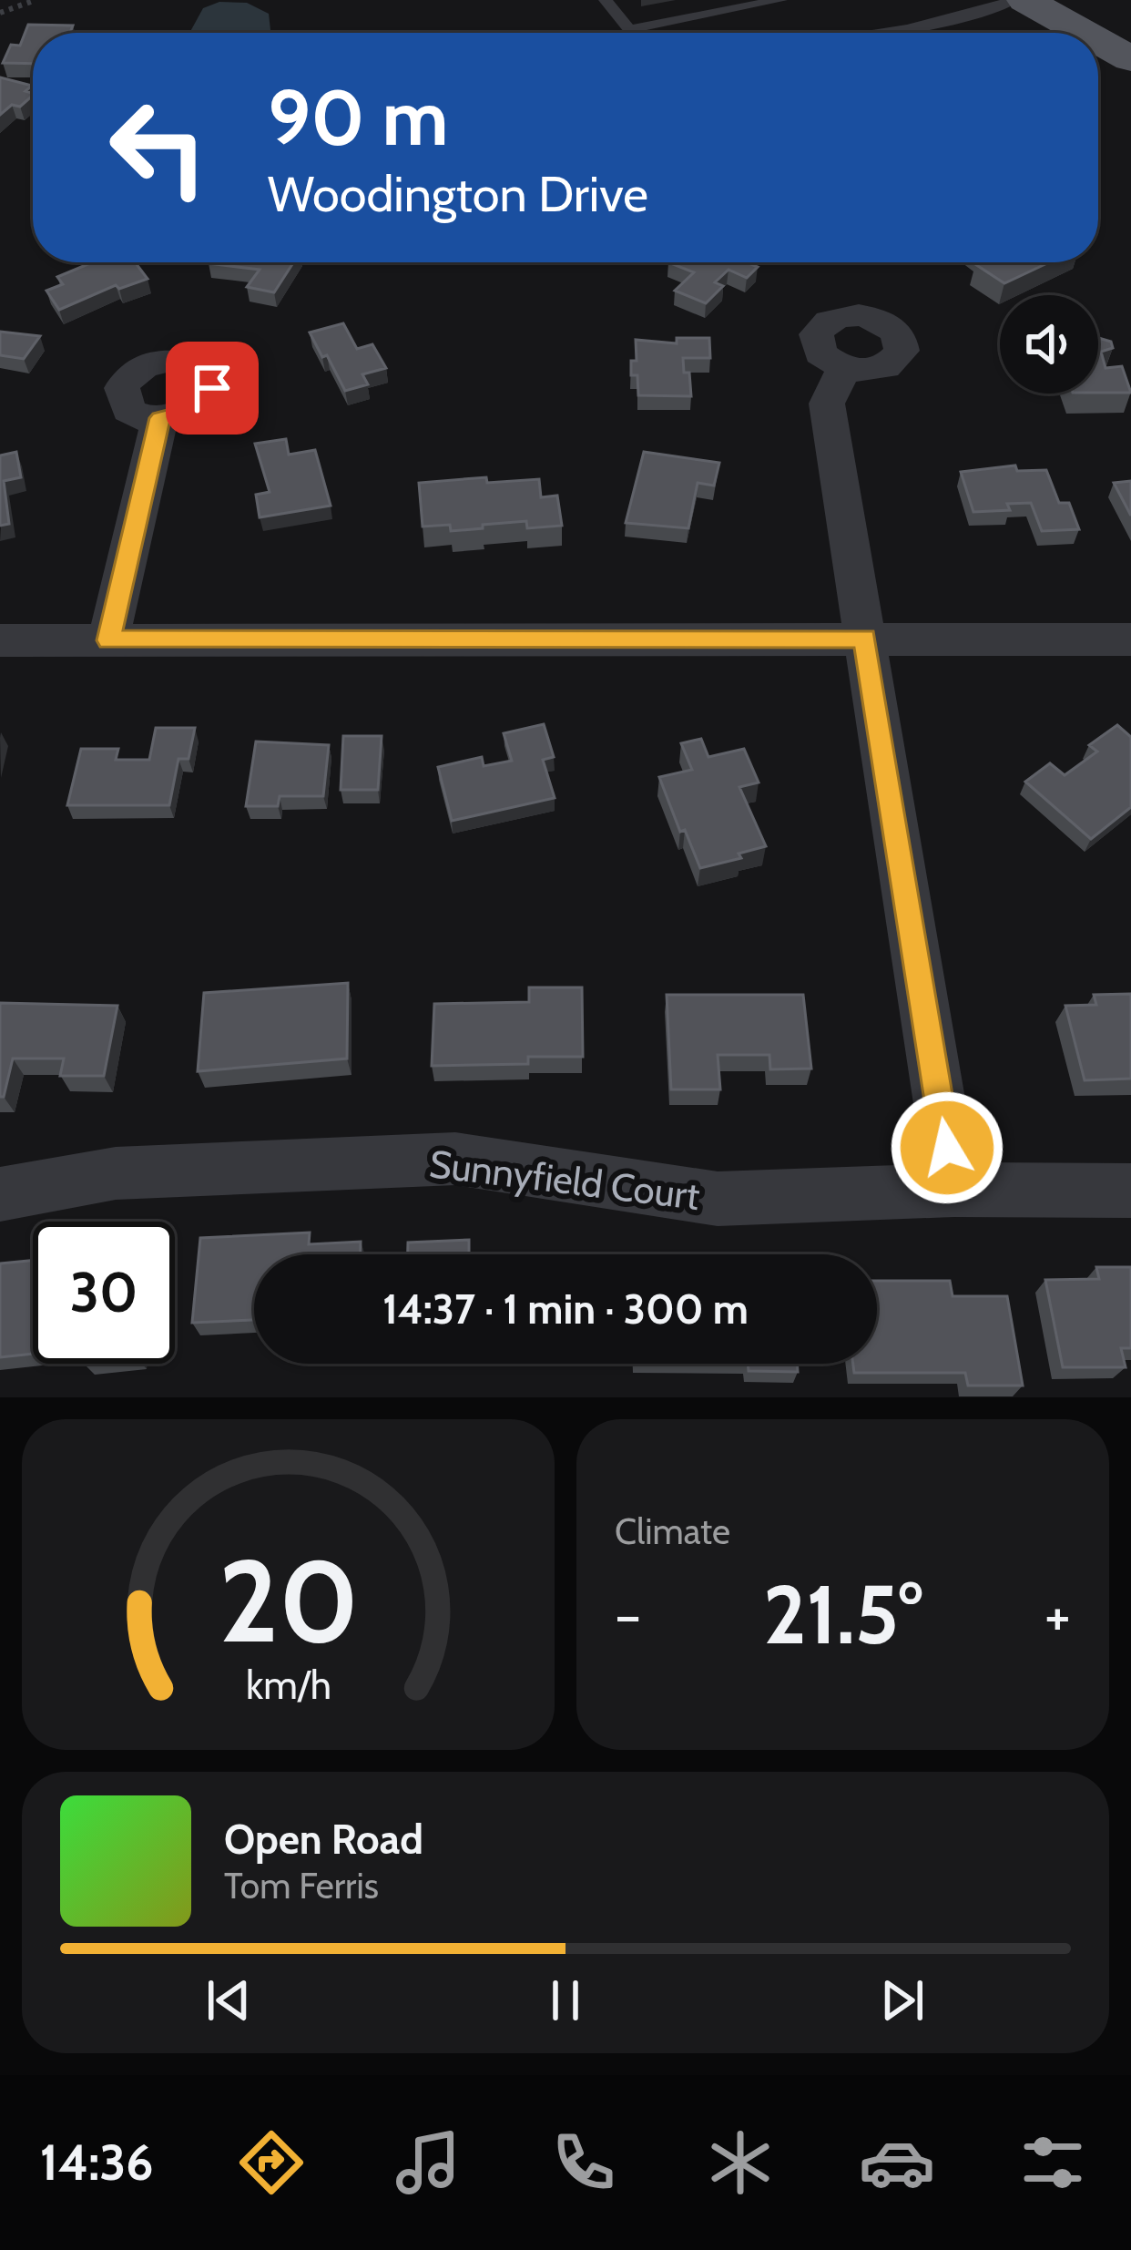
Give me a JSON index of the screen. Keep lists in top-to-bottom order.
{
  "streets": {
    "street": ["Sunnyfield Court"]
  },
  "page": {
    "turn": ["90 m", "Woodington Drive"],
    "limit": "30",
    "trip": "14:37 · 1 min · 300 m",
    "tile": "Climate",
    "heat": ["−", "21.5°", "+"],
    "song": ["Open Road", "Tom Ferris"],
    "tabs": "14:36",
    "gauge": ["20", "km/h"]
  }
}
